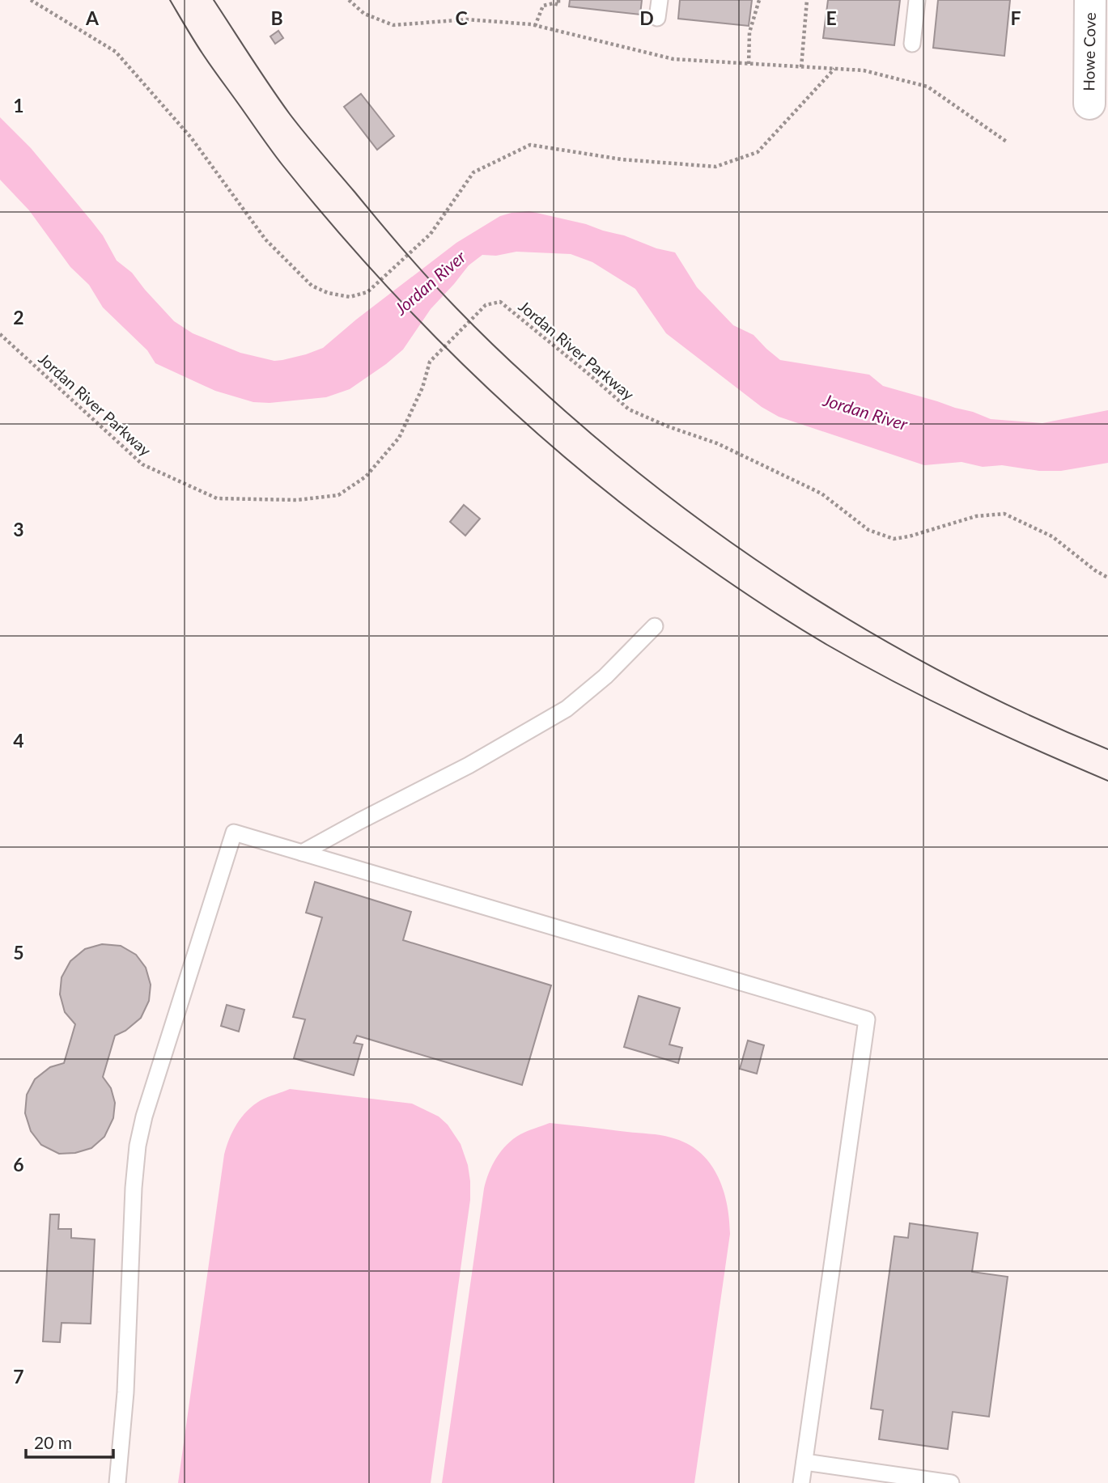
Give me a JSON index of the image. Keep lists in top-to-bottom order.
{
  "streets": {
    "street": ["Howe Cove"],
    "path": ["Jordan River Parkway"]
  },
  "water": ["Jordan River"],
  "scale_bar": "20 m",
  "grid": {
    "columns": [
      "A",
      "B",
      "C",
      "D",
      "E",
      "F"
    ],
    "rows": [
      "1",
      "2",
      "3",
      "4",
      "5",
      "6",
      "7"
    ]
  }
}
